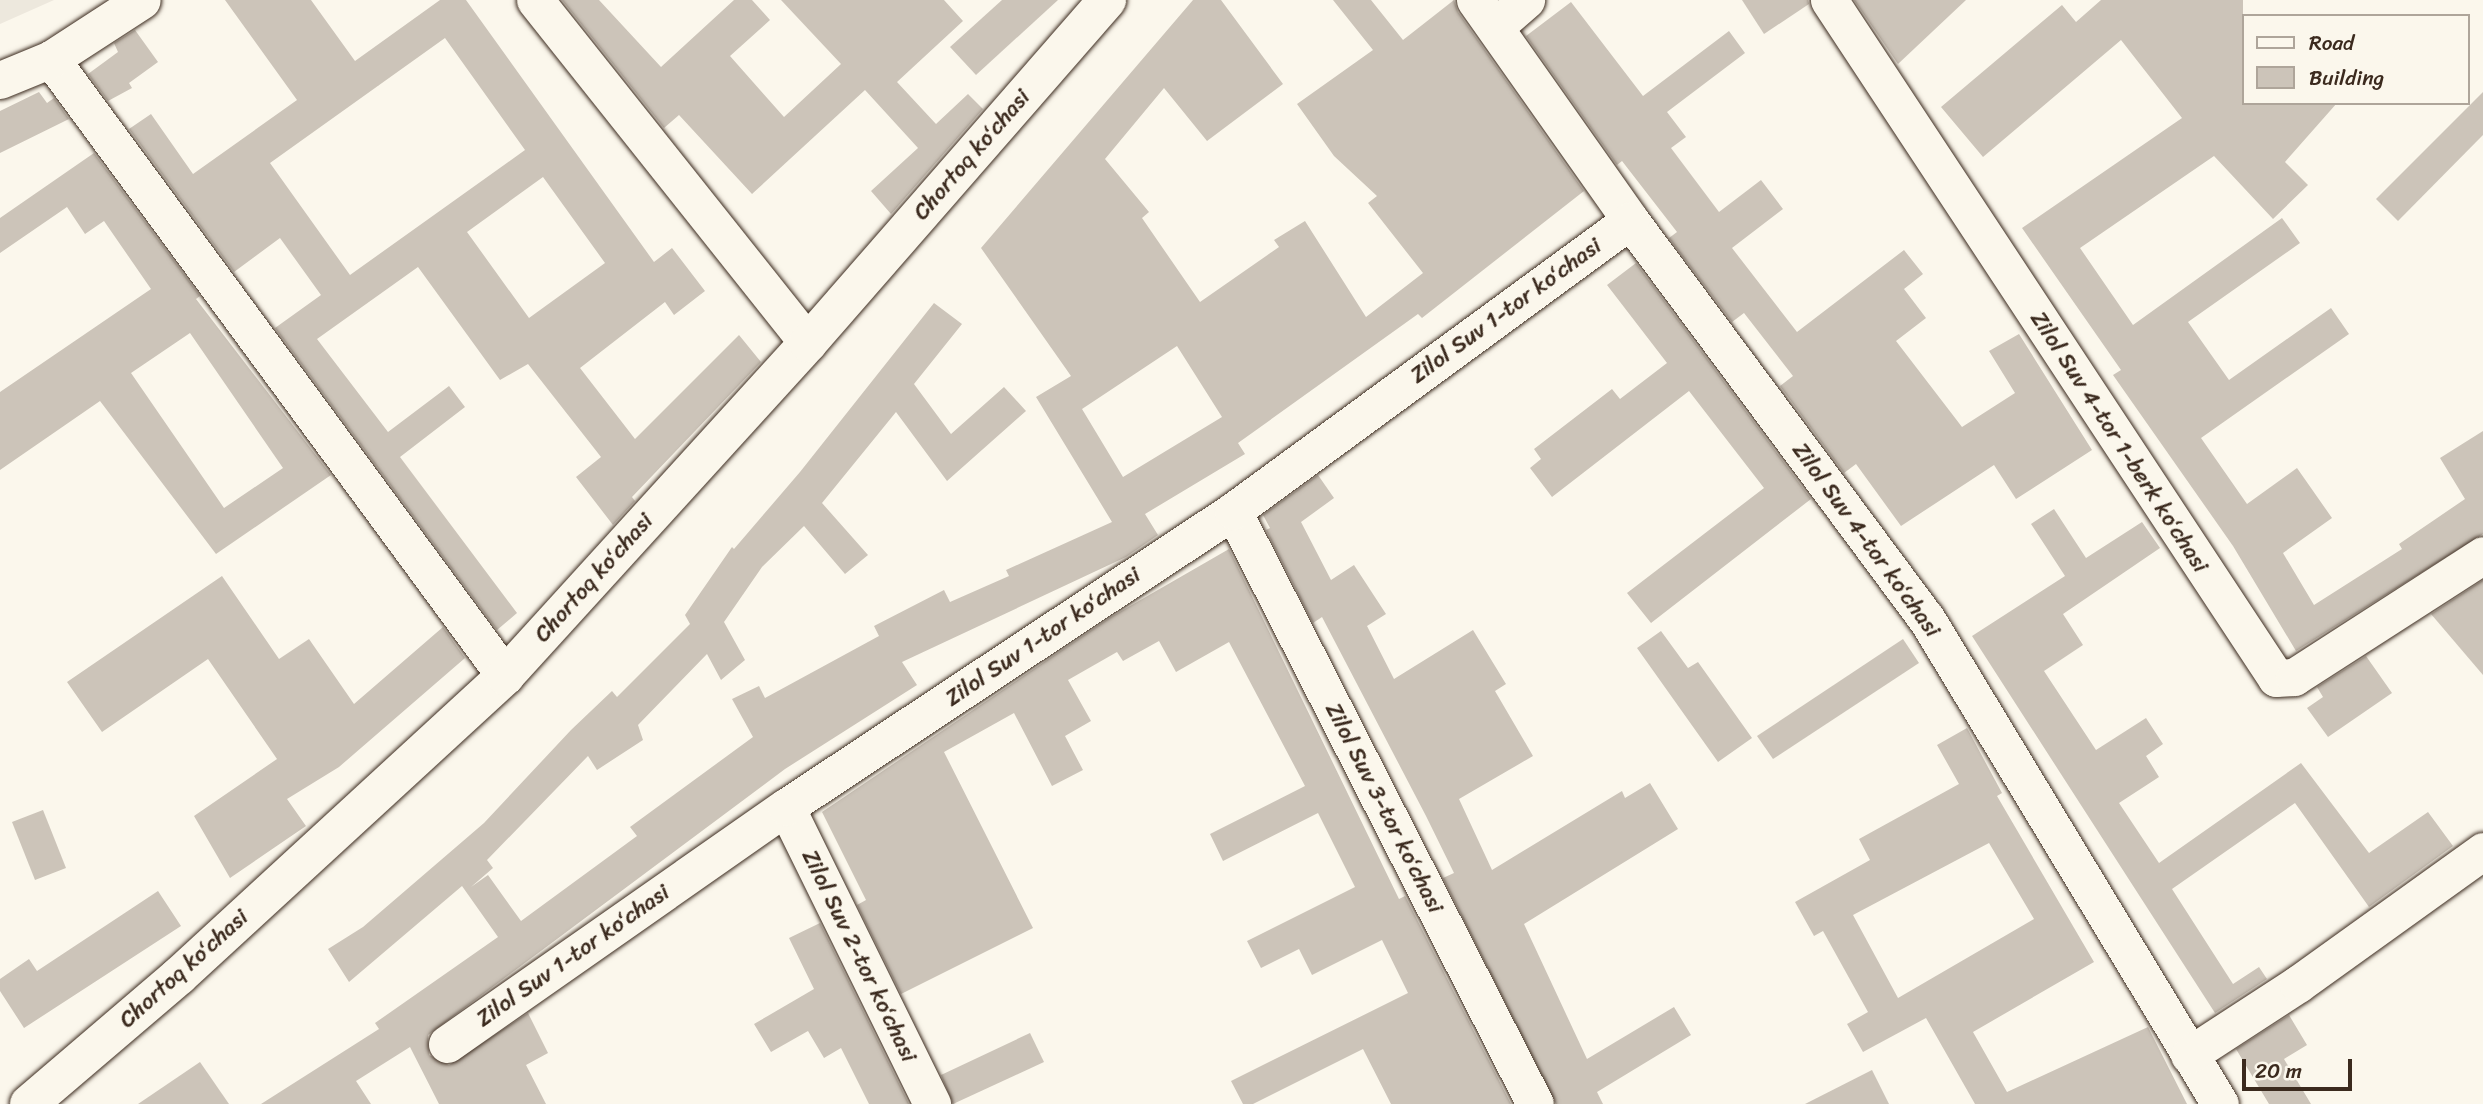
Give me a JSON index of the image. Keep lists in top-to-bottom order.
{
  "streets": {
    "main road": ["Chortoq koʻchasi"],
    "street": [
      "Zilol Suv 1-tor koʻchasi",
      "Zilol Suv 4-tor 1-berk koʻchasi",
      "Zilol Suv 4-tor koʻchasi",
      "Zilol Suv 3-tor koʻchasi",
      "Zilol Suv 2-tor koʻchasi"
    ]
  },
  "crossings": [
    ["Zilol Suv 1-tor koʻchasi", "Zilol Suv 4-tor koʻchasi"],
    ["Zilol Suv 1-tor koʻchasi", "Zilol Suv 3-tor koʻchasi"],
    ["Zilol Suv 1-tor koʻchasi", "Zilol Suv 2-tor koʻchasi"]
  ],
  "legend": ["Road", "Building"],
  "scale_bar": "20 m"
}
